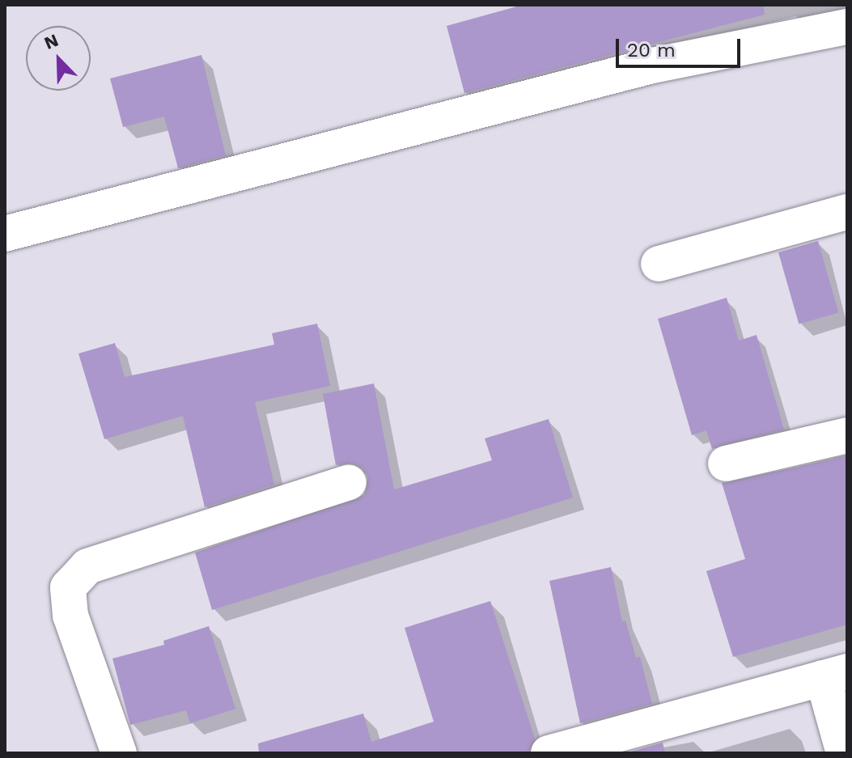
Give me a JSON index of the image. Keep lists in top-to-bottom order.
{
  "scale_bar": "20 m",
  "north": "top left"
}
